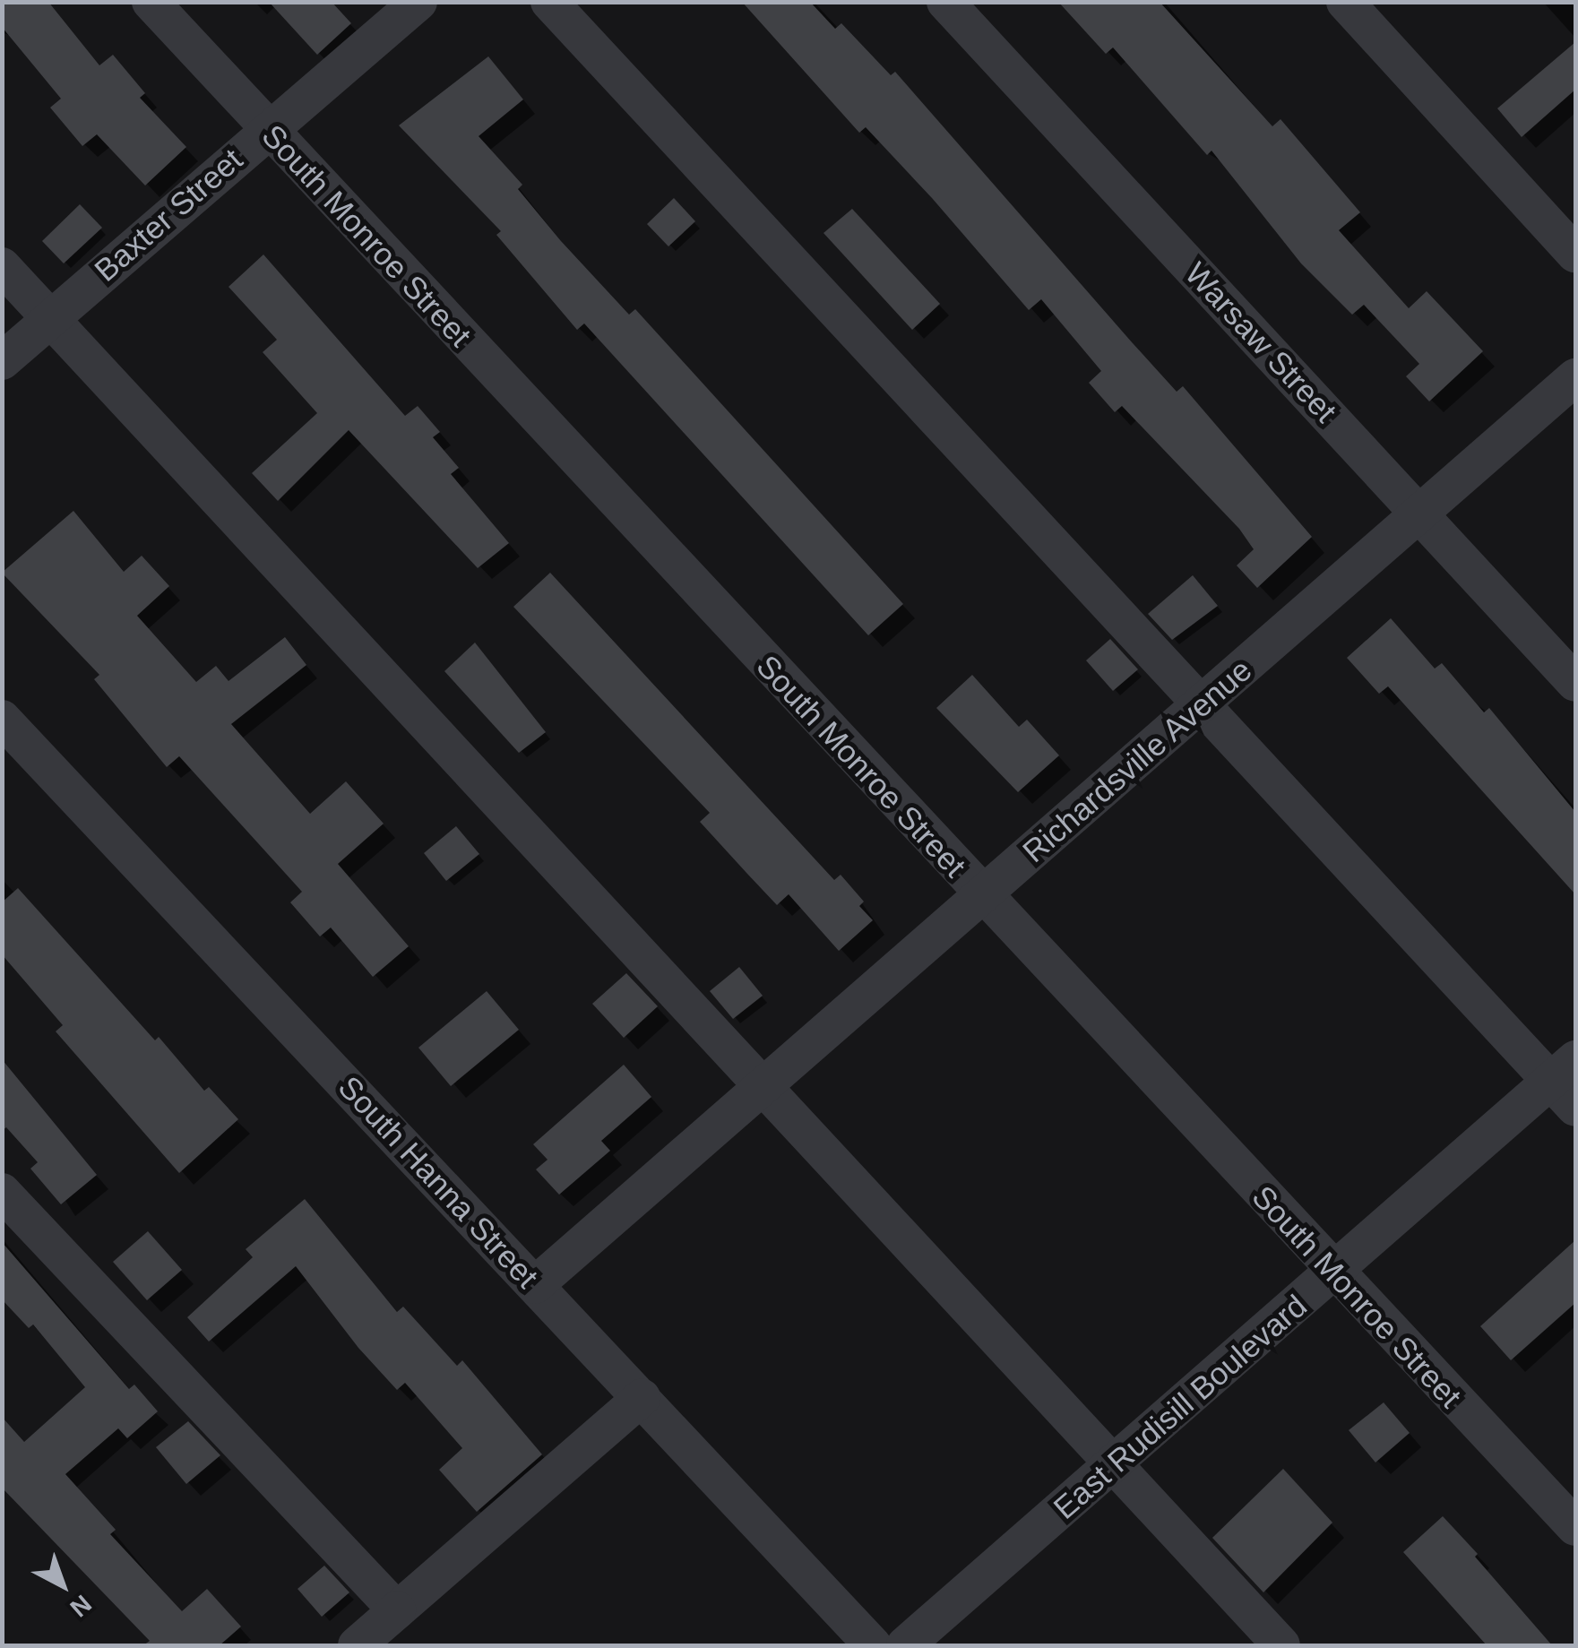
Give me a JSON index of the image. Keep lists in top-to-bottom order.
{
  "streets": {
    "street": [
      "Baxter Street",
      "South Monroe Street",
      "Warsaw Street",
      "Richardsville Avenue",
      "South Hanna Street",
      "East Rudisill Boulevard"
    ]
  },
  "crossings": [
    ["Baxter Street", "South Monroe Street"],
    ["South Monroe Street", "Richardsville Avenue"],
    ["South Monroe Street", "East Rudisill Boulevard"],
    ["Warsaw Street", "Richardsville Avenue"],
    ["Richardsville Avenue", "South Hanna Street"]
  ],
  "north": "bottom right"
}
